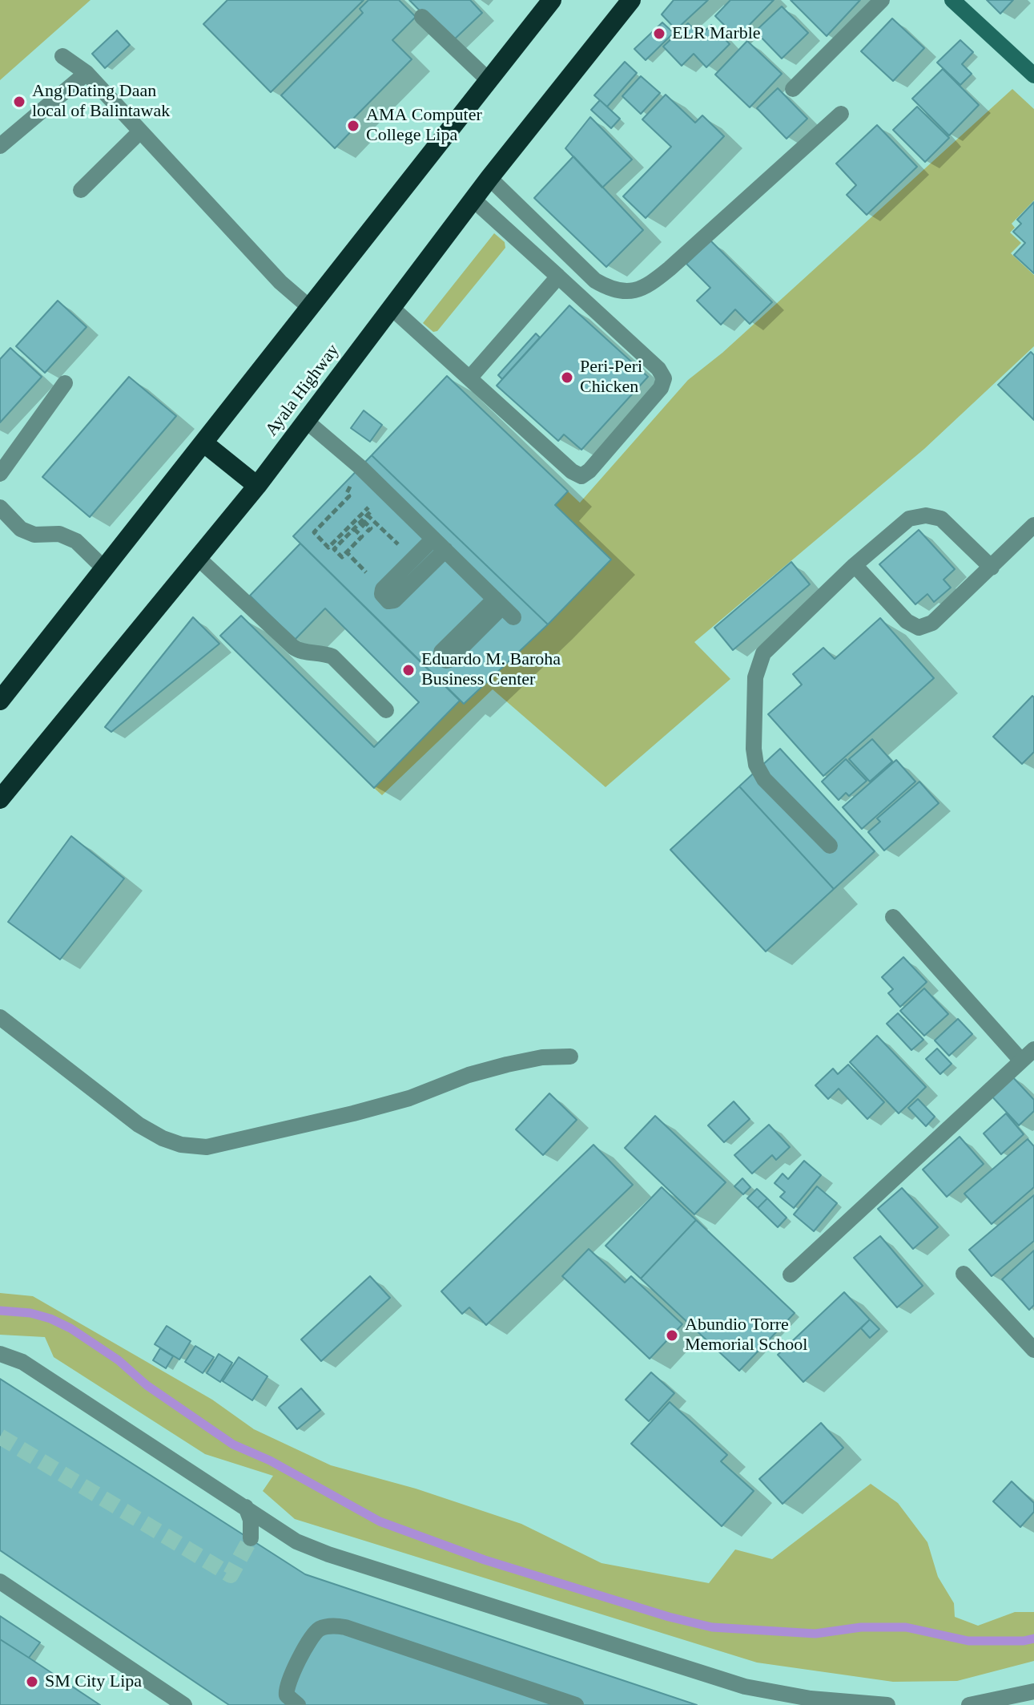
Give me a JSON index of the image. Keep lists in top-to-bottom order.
{
  "streets": {
    "highway": ["Ayala Highway"]
  },
  "places": [
    "ELR Marble",
    "Ang Dating Daan local of Balintawak",
    "AMA Computer College Lipa",
    "Peri-Peri Chicken",
    "Eduardo M. Baroha Business Center",
    "Abundio Torre Memorial School",
    "SM City Lipa"
  ]
}
